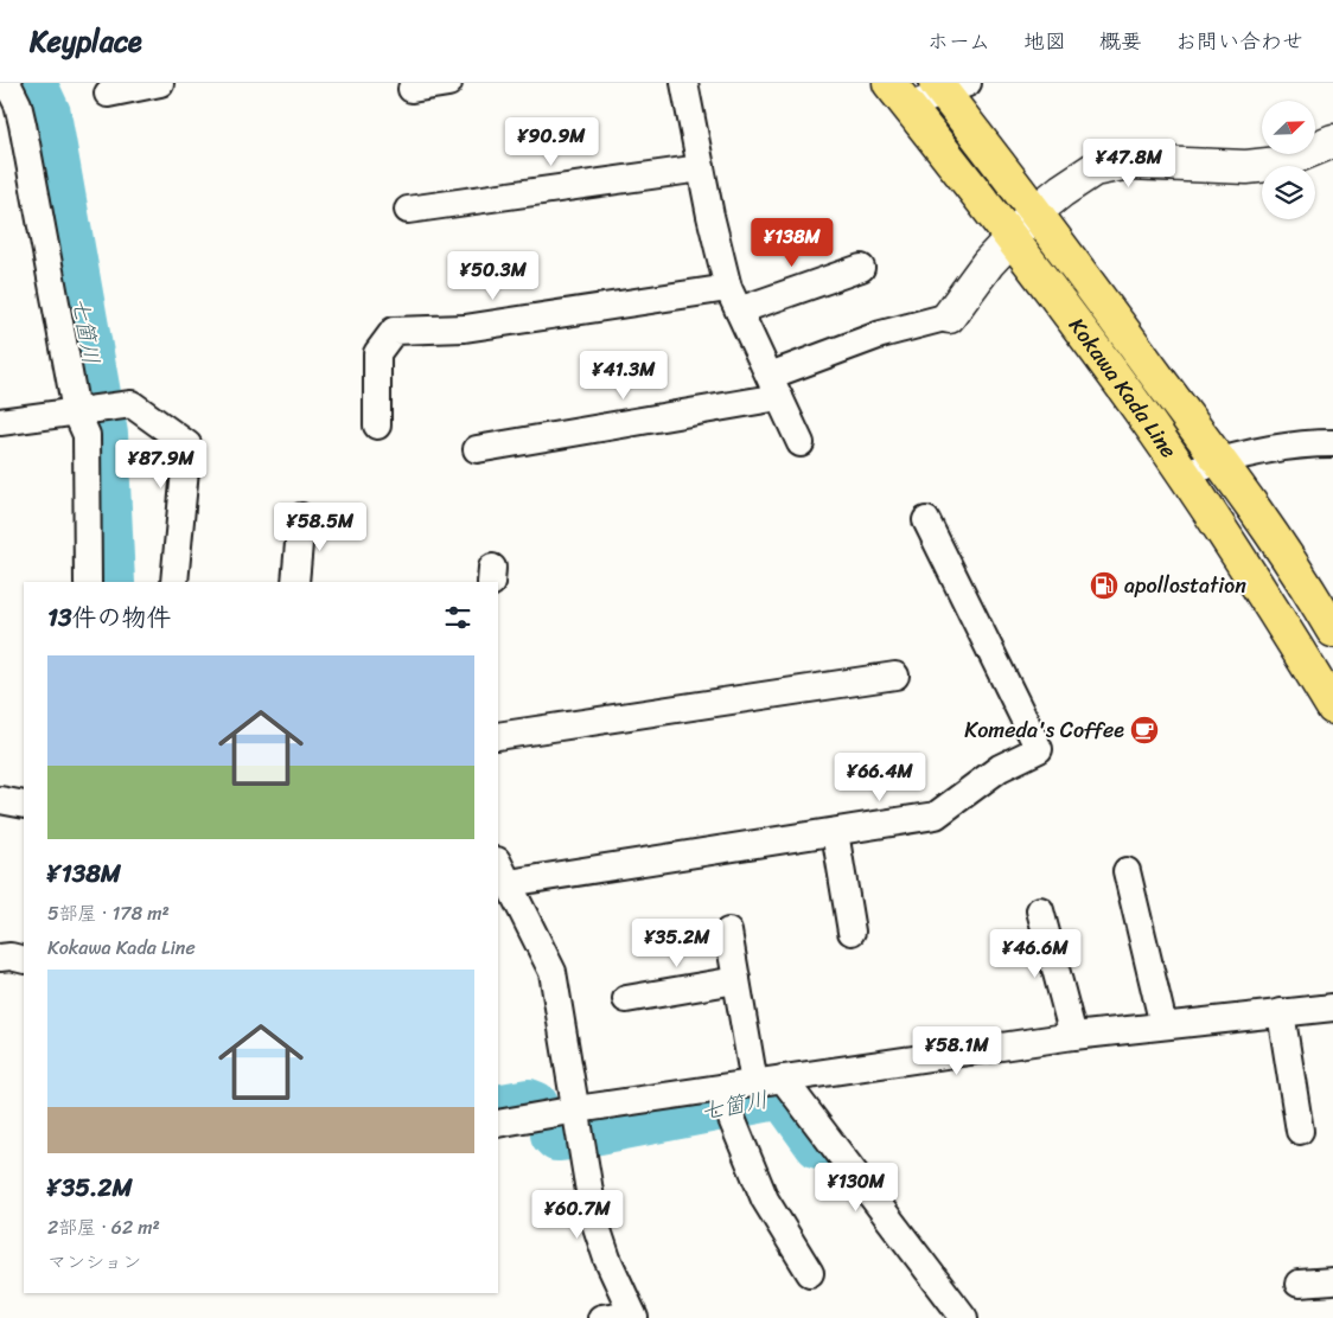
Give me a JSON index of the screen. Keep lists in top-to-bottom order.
{
  "streets": {
    "main road": ["Kokawa Kada Line"]
  },
  "water": ["七箇川"],
  "places": {
    "fuel station": ["apollostation"],
    "cafe": ["Komeda's Coffee"]
  },
  "north": "top right",
  "page": {
    "header": "Keyplace",
    "nav": [
      "ホーム",
      "地図",
      "概要",
      "お問い合わせ"
    ],
    "price": [
      "¥90.9M",
      "¥47.8M",
      "¥138M",
      "¥50.3M",
      "¥41.3M",
      "¥87.9M",
      "¥58.5M",
      "¥66.4M",
      "¥35.2M",
      "¥46.6M",
      "¥58.1M",
      "¥130M",
      "¥60.7M"
    ],
    "heading": "13件の物件",
    "list": [
      {
        "name": "¥138M",
        "note": "5部屋 · 178 m² · Kokawa Kada Line"
      },
      {
        "name": "¥35.2M",
        "note": "2部屋 · 62 m² · マンション"
      }
    ]
  }
}
